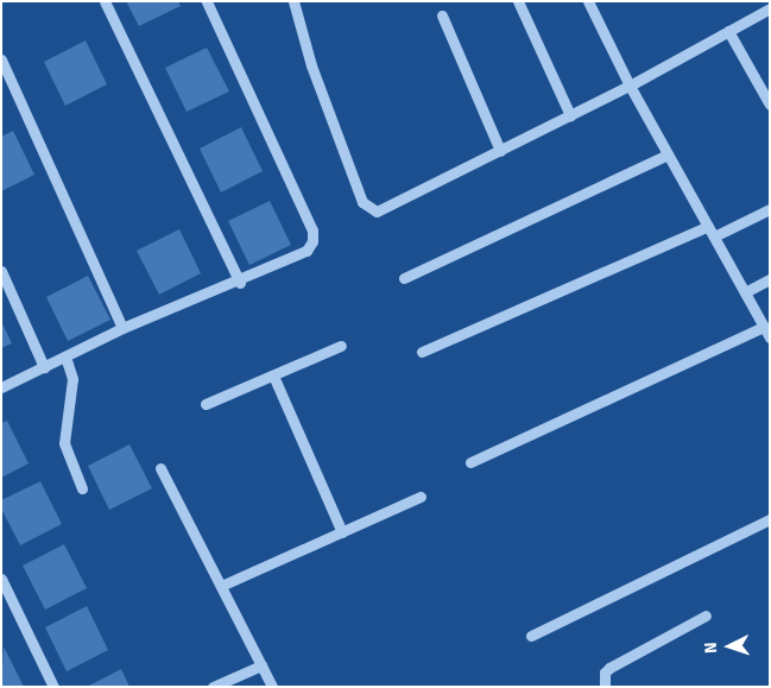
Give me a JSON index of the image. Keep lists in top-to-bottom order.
{
  "north": "left"
}
